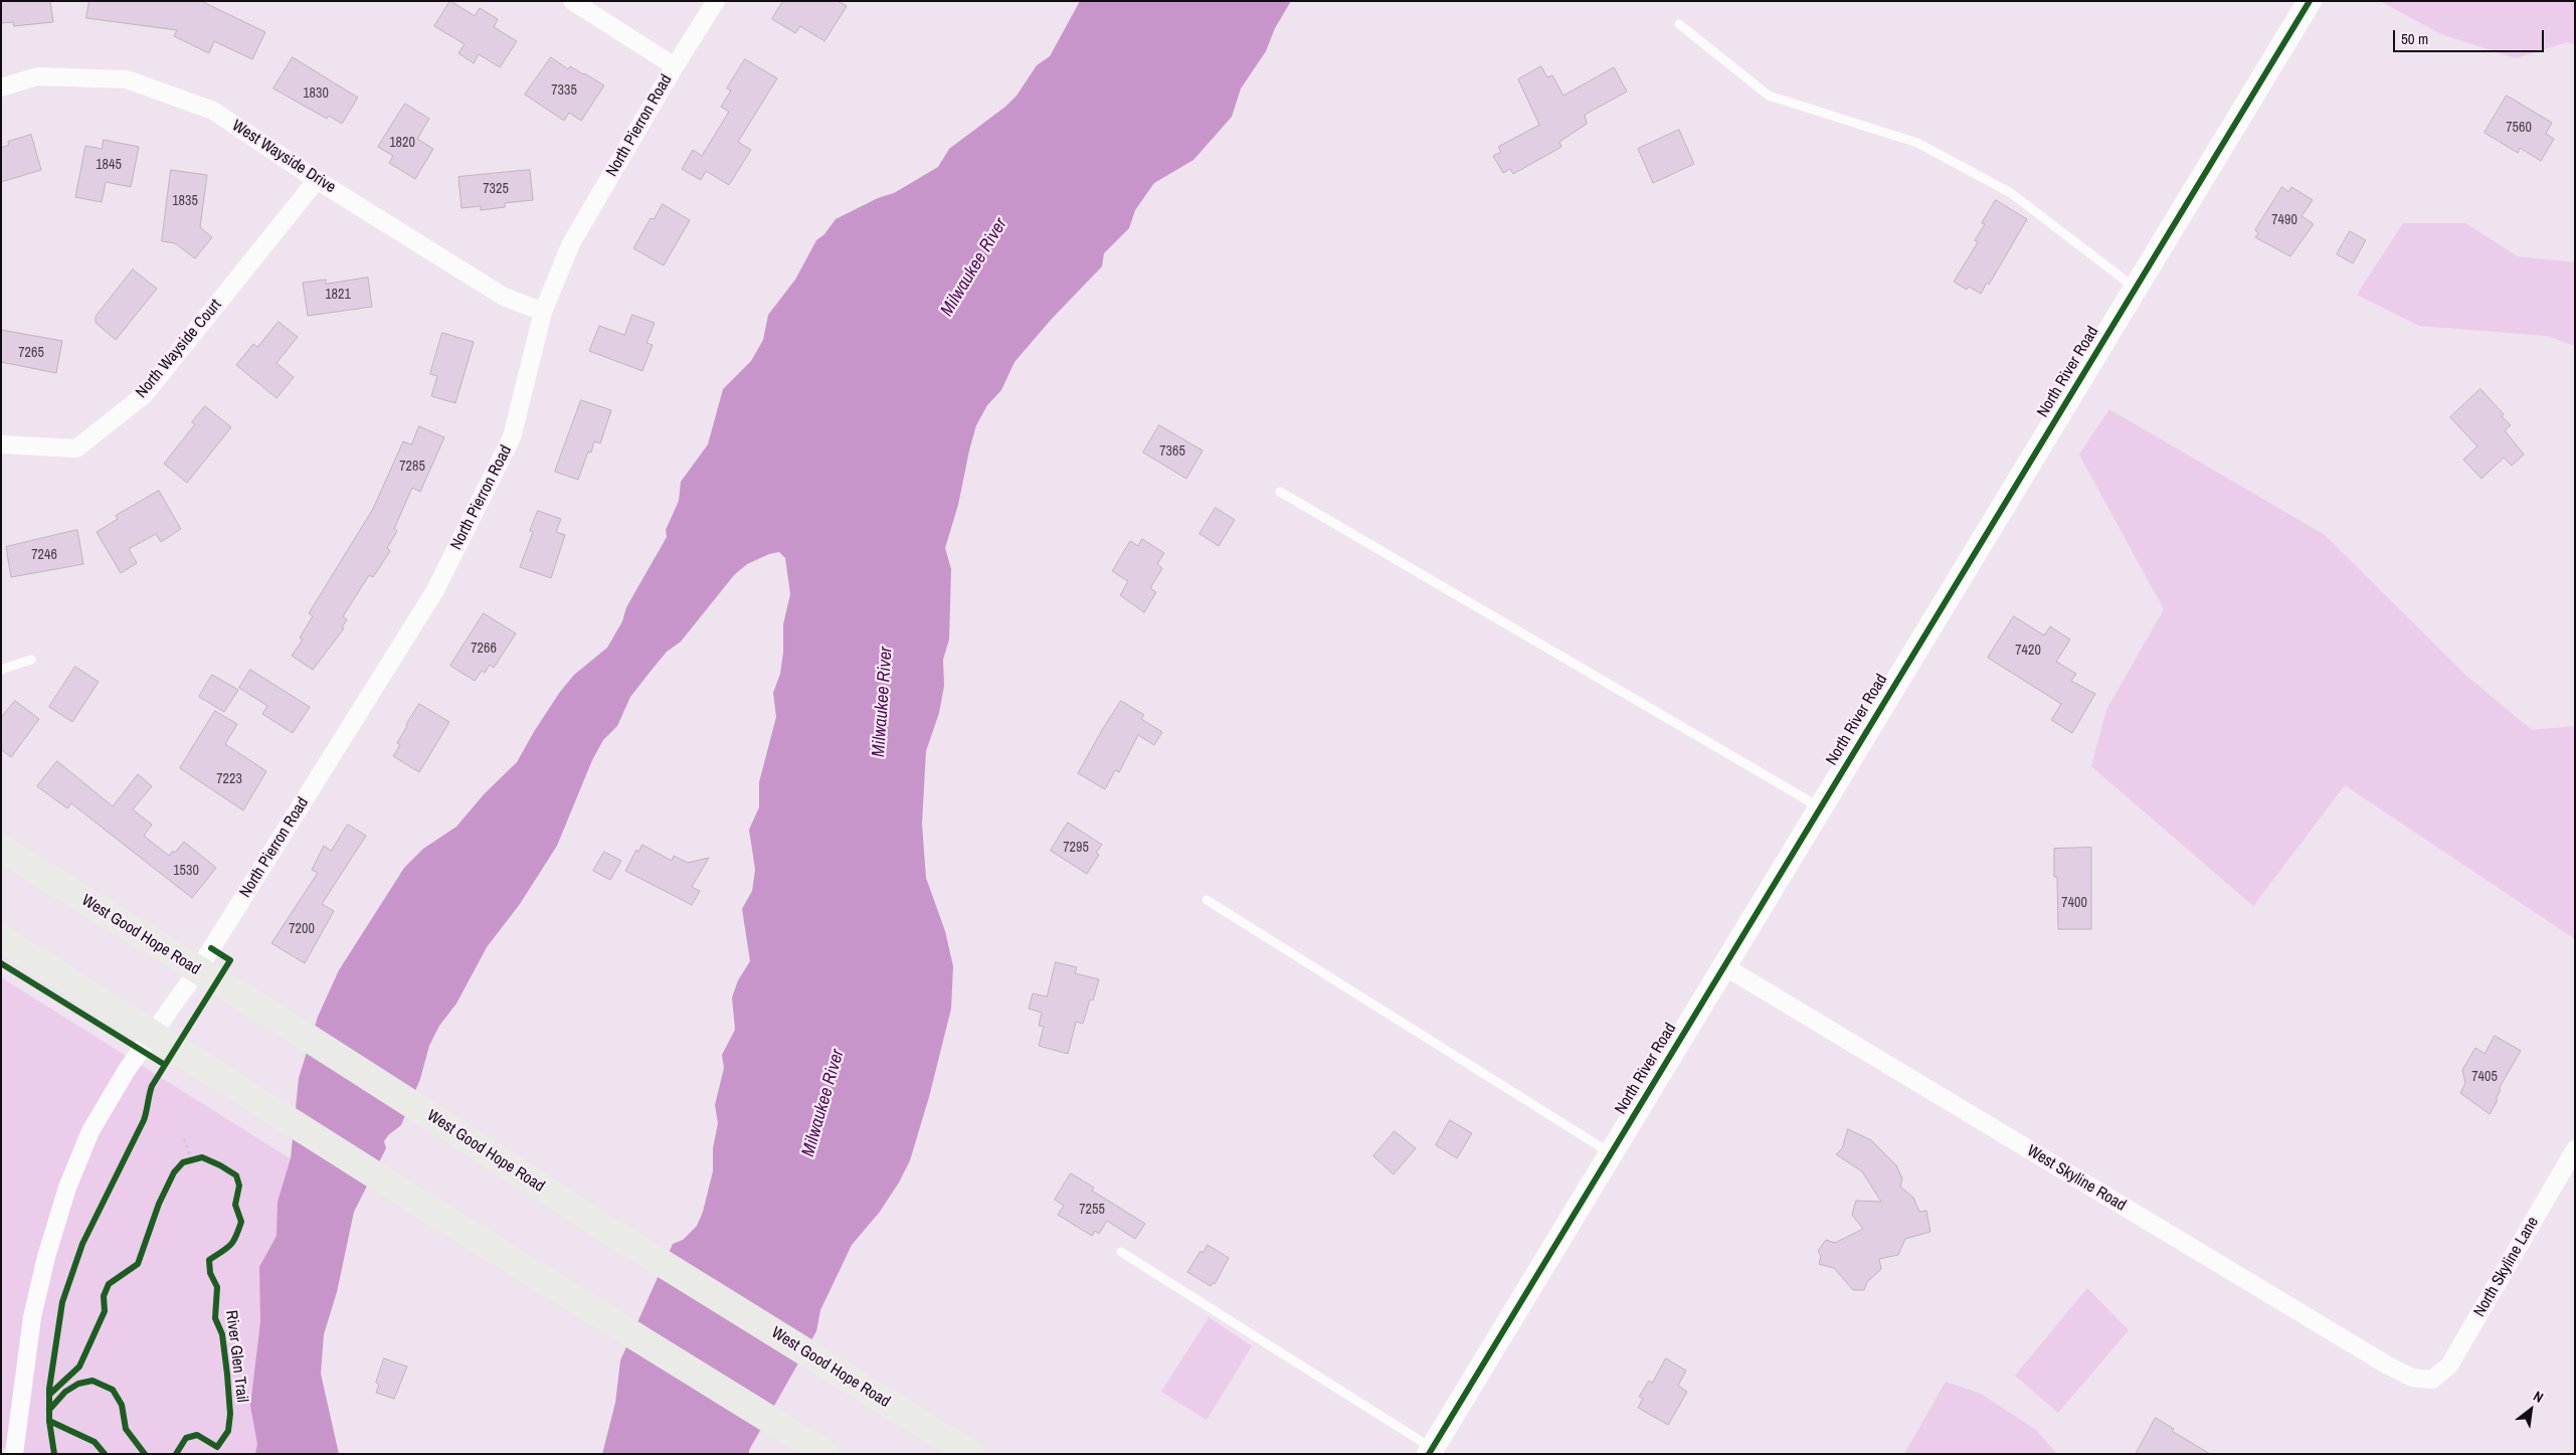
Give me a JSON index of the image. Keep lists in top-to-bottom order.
{
  "streets": {
    "main road": ["West Good Hope Road"],
    "street": [
      "North Pierron Road",
      "West Wayside Drive",
      "North Wayside Court",
      "North River Road",
      "West Skyline Road",
      "North Skyline Lane"
    ],
    "cycle path": ["River Glen Trail"]
  },
  "crossings": [
    ["North Pierron Road", "West Wayside Drive"],
    ["North Pierron Road", "West Good Hope Road"],
    ["West Wayside Drive", "North Wayside Court"],
    ["North River Road", "West Skyline Road"],
    ["West Skyline Road", "North Skyline Lane"]
  ],
  "water": ["Milwaukee River"],
  "house_numbers": [
    "7335",
    "1830",
    "7560",
    "1820",
    "1845",
    "7325",
    "1835",
    "7490",
    "1821",
    "7265",
    "7365",
    "7285",
    "7246",
    "7266",
    "7420",
    "7223",
    "7295",
    "1530",
    "7400",
    "7200",
    "7405",
    "7255"
  ],
  "scale_bar": "50 m",
  "north": "top right"
}
